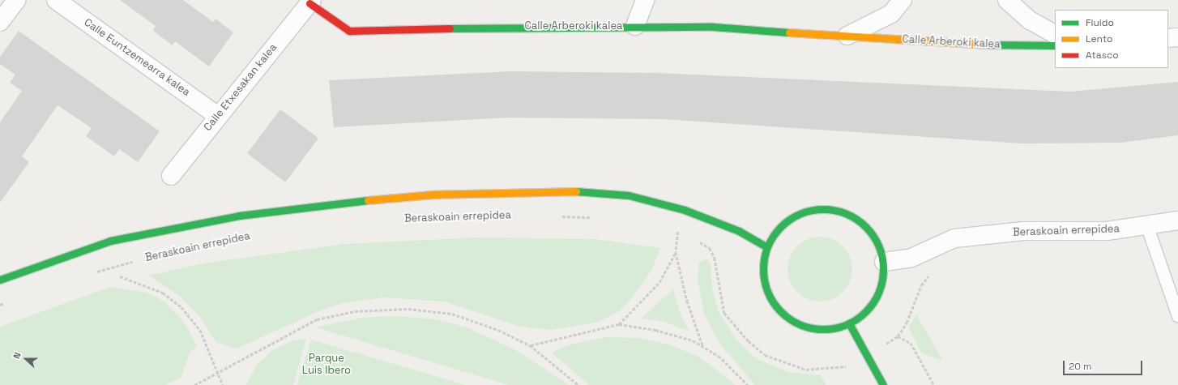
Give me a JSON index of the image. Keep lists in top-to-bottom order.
{
  "streets": {
    "street": [
      "Calle Arberoki kalea",
      "Calle Euntzemearra kalea",
      "Calle Etxesakan kalea",
      "Beraskoain errepidea"
    ]
  },
  "crossings": [
    ["Calle Arberoki kalea", "Calle Etxesakan kalea"],
    ["Calle Euntzemearra kalea", "Calle Etxesakan kalea"]
  ],
  "parks": ["Parque Luis Ibero"],
  "legend": ["Fluido", "Lento", "Atasco"],
  "scale_bar": "20 m",
  "north": "left"
}
